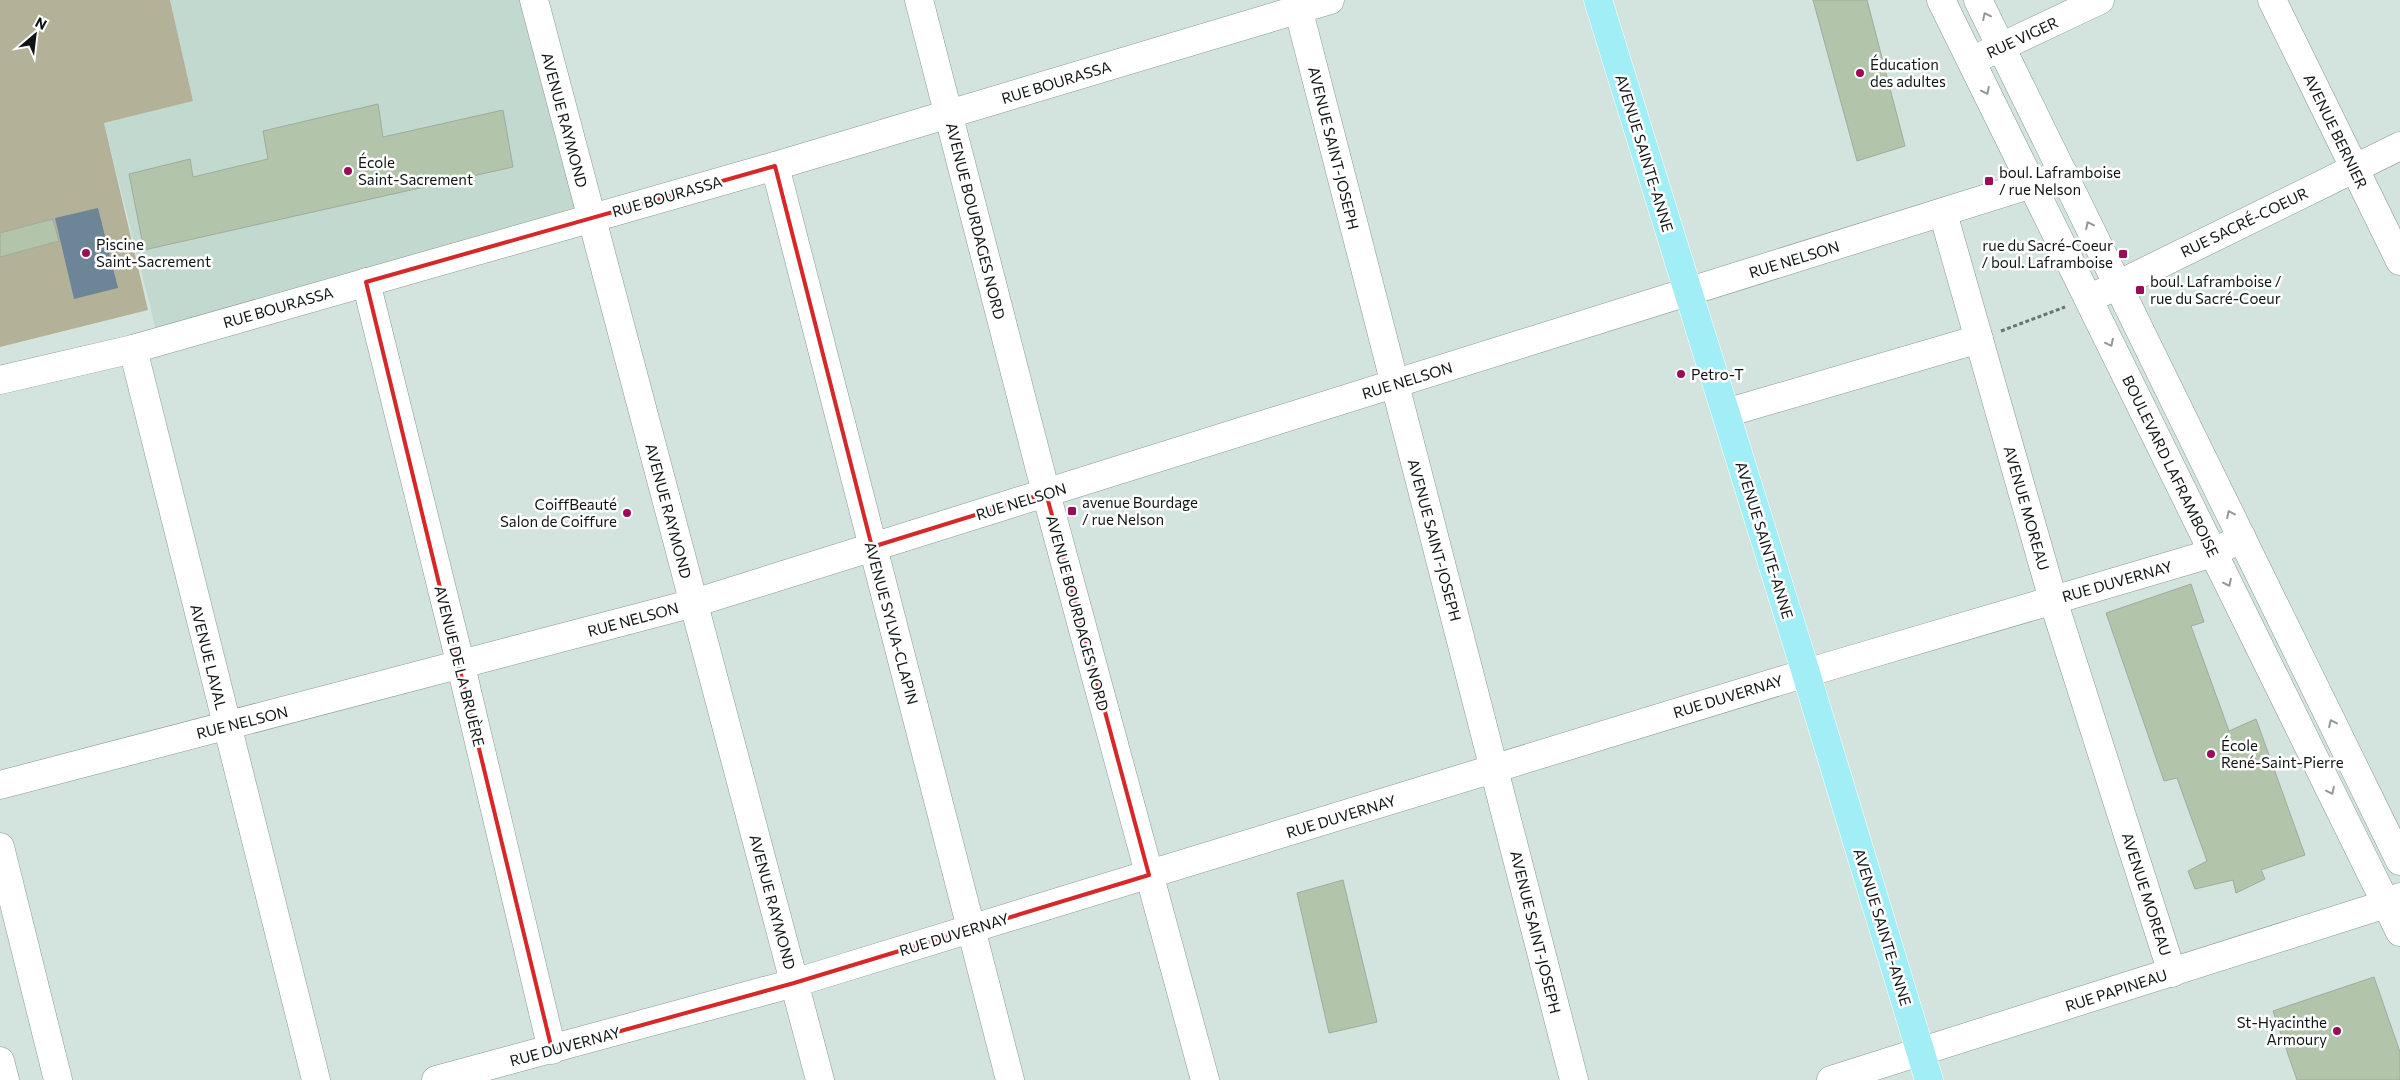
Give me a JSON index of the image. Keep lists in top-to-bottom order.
{
  "streets": {
    "main road": ["AVENUE SAINTE-ANNE"],
    "street": [
      "RUE VIGER",
      "RUE BOURASSA",
      "AVENUE RAYMOND",
      "AVENUE BERNIER",
      "AVENUE SAINT-JOSEPH",
      "AVENUE BOURDAGES NORD",
      "RUE SACRÉ-COEUR",
      "RUE NELSON",
      "BOULEVARD LAFRAMBOISE",
      "AVENUE MOREAU",
      "RUE DUVERNAY",
      "AVENUE SYLVA-CLAPIN",
      "AVENUE LAVAL",
      "AVENUE DE LA BRUÈRE",
      "RUE PAPINEAU"
    ]
  },
  "crossings": [
    ["RUE VIGER", "BOULEVARD LAFRAMBOISE"],
    ["RUE BOURASSA", "AVENUE RAYMOND"],
    ["RUE BOURASSA", "AVENUE SAINT-JOSEPH"],
    ["RUE BOURASSA", "AVENUE BOURDAGES NORD"],
    ["RUE BOURASSA", "AVENUE SYLVA-CLAPIN"],
    ["RUE BOURASSA", "AVENUE LAVAL"],
    ["RUE BOURASSA", "AVENUE DE LA BRUÈRE"],
    ["AVENUE RAYMOND", "RUE NELSON"],
    ["AVENUE RAYMOND", "RUE DUVERNAY"],
    ["AVENUE BERNIER", "RUE SACRÉ-COEUR"],
    ["AVENUE SAINT-JOSEPH", "RUE NELSON"],
    ["AVENUE SAINT-JOSEPH", "RUE DUVERNAY"],
    ["AVENUE SAINTE-ANNE", "RUE NELSON"],
    ["AVENUE SAINTE-ANNE", "RUE DUVERNAY"],
    ["AVENUE SAINTE-ANNE", "RUE PAPINEAU"],
    ["AVENUE BOURDAGES NORD", "RUE NELSON"],
    ["AVENUE BOURDAGES NORD", "RUE DUVERNAY"],
    ["RUE SACRÉ-COEUR", "BOULEVARD LAFRAMBOISE"],
    ["RUE NELSON", "BOULEVARD LAFRAMBOISE"],
    ["RUE NELSON", "AVENUE MOREAU"],
    ["RUE NELSON", "AVENUE SYLVA-CLAPIN"],
    ["RUE NELSON", "AVENUE LAVAL"],
    ["RUE NELSON", "AVENUE DE LA BRUÈRE"],
    ["BOULEVARD LAFRAMBOISE", "RUE DUVERNAY"],
    ["BOULEVARD LAFRAMBOISE", "RUE PAPINEAU"],
    ["AVENUE MOREAU", "RUE DUVERNAY"],
    ["AVENUE MOREAU", "RUE PAPINEAU"],
    ["RUE DUVERNAY", "AVENUE SYLVA-CLAPIN"],
    ["RUE DUVERNAY", "AVENUE DE LA BRUÈRE"]
  ],
  "places": {
    "other": [
      "Éducation des adultes",
      "École Saint-Sacrement",
      "Piscine Saint-Sacrement",
      "Petro-T",
      "CoiffBeauté Salon de Coiffure",
      "École René-Saint-Pierre",
      "St-Hyacinthe Armoury"
    ],
    "transit": [
      "boul. Laframboise / rue Nelson",
      "rue du Sacré-Coeur / boul. Laframboise",
      "boul. Laframboise / rue du Sacré-Coeur",
      "avenue Bourdage / rue Nelson"
    ]
  },
  "north": "top right"
}
